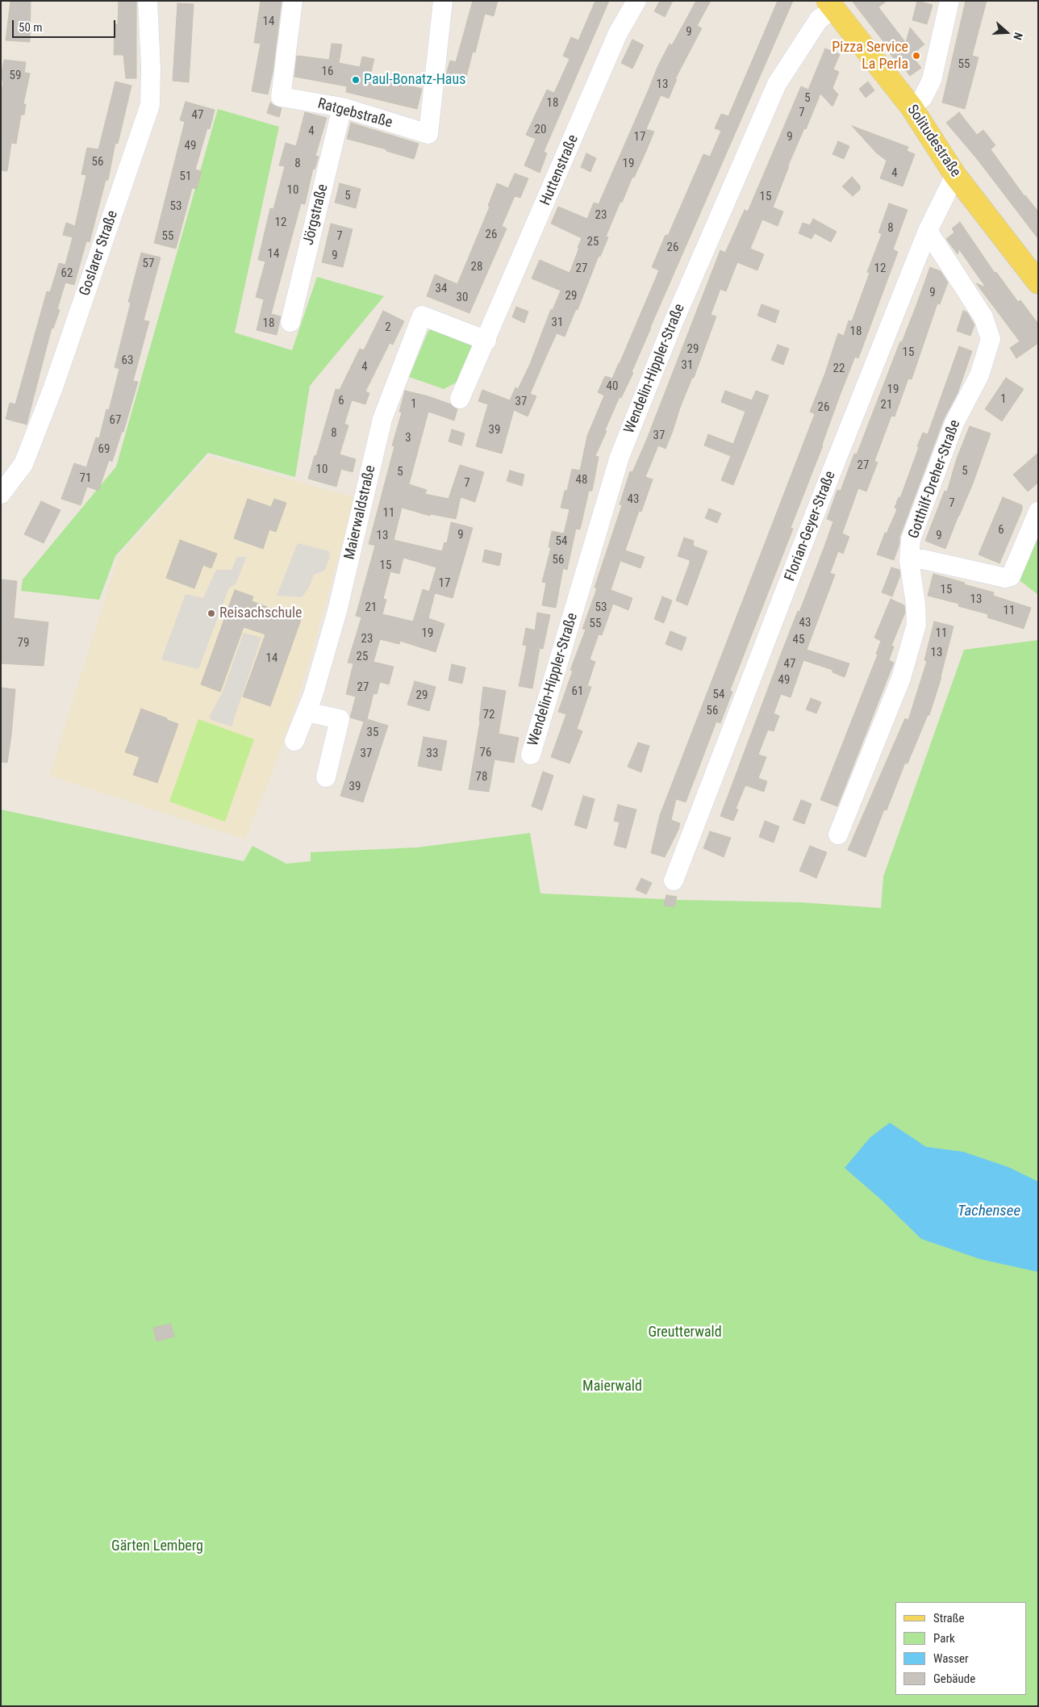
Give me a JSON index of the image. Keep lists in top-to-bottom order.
{
  "streets": {
    "main road": ["Solitudestraße"],
    "street": [
      "Ratgebstraße",
      "Huttenstraße",
      "Jörgstraße",
      "Goslarer Straße",
      "Wendelin-Hippler-Straße",
      "Gotthilf-Dreher-Straße",
      "Maierwaldstraße",
      "Florian-Geyer-Straße"
    ]
  },
  "crossings": [
    ["Ratgebstraße", "Jörgstraße"],
    ["Solitudestraße", "Wendelin-Hippler-Straße"],
    ["Solitudestraße", "Florian-Geyer-Straße"],
    ["Huttenstraße", "Maierwaldstraße"],
    ["Gotthilf-Dreher-Straße", "Florian-Geyer-Straße"]
  ],
  "water": ["Tachensee"],
  "parks": ["Greutterwald", "Maierwald", "Gärten Lemberg"],
  "places": ["Pizza Service La Perla", "Paul-Bonatz-Haus", "Reisachschule"],
  "house_numbers": [
    "14",
    "9",
    "55",
    "16",
    "59",
    "13",
    "5",
    "18",
    "7",
    "47",
    "20",
    "4",
    "17",
    "9",
    "49",
    "56",
    "8",
    "19",
    "4",
    "51",
    "10",
    "5",
    "15",
    "53",
    "23",
    "12",
    "8",
    "26",
    "55",
    "7",
    "25",
    "26",
    "14",
    "9",
    "57",
    "28",
    "27",
    "12",
    "62",
    "34",
    "9",
    "29",
    "30",
    "31",
    "18",
    "2",
    "18",
    "29",
    "15",
    "63",
    "31",
    "4",
    "22",
    "40",
    "19",
    "1",
    "6",
    "37",
    "1",
    "21",
    "26",
    "67",
    "39",
    "8",
    "37",
    "3",
    "69",
    "27",
    "10",
    "5",
    "5",
    "71",
    "48",
    "7",
    "43",
    "7",
    "11",
    "6",
    "9",
    "13",
    "9",
    "54",
    "56",
    "15",
    "17",
    "15",
    "13",
    "21",
    "53",
    "11",
    "43",
    "55",
    "19",
    "11",
    "23",
    "45",
    "79",
    "13",
    "25",
    "14",
    "47",
    "49",
    "27",
    "61",
    "54",
    "29",
    "56",
    "72",
    "35",
    "76",
    "37",
    "33",
    "78",
    "39"
  ],
  "legend": [
    "Straße",
    "Park",
    "Wasser",
    "Gebäude"
  ],
  "scale_bar": "50 m",
  "north": "right"
}
